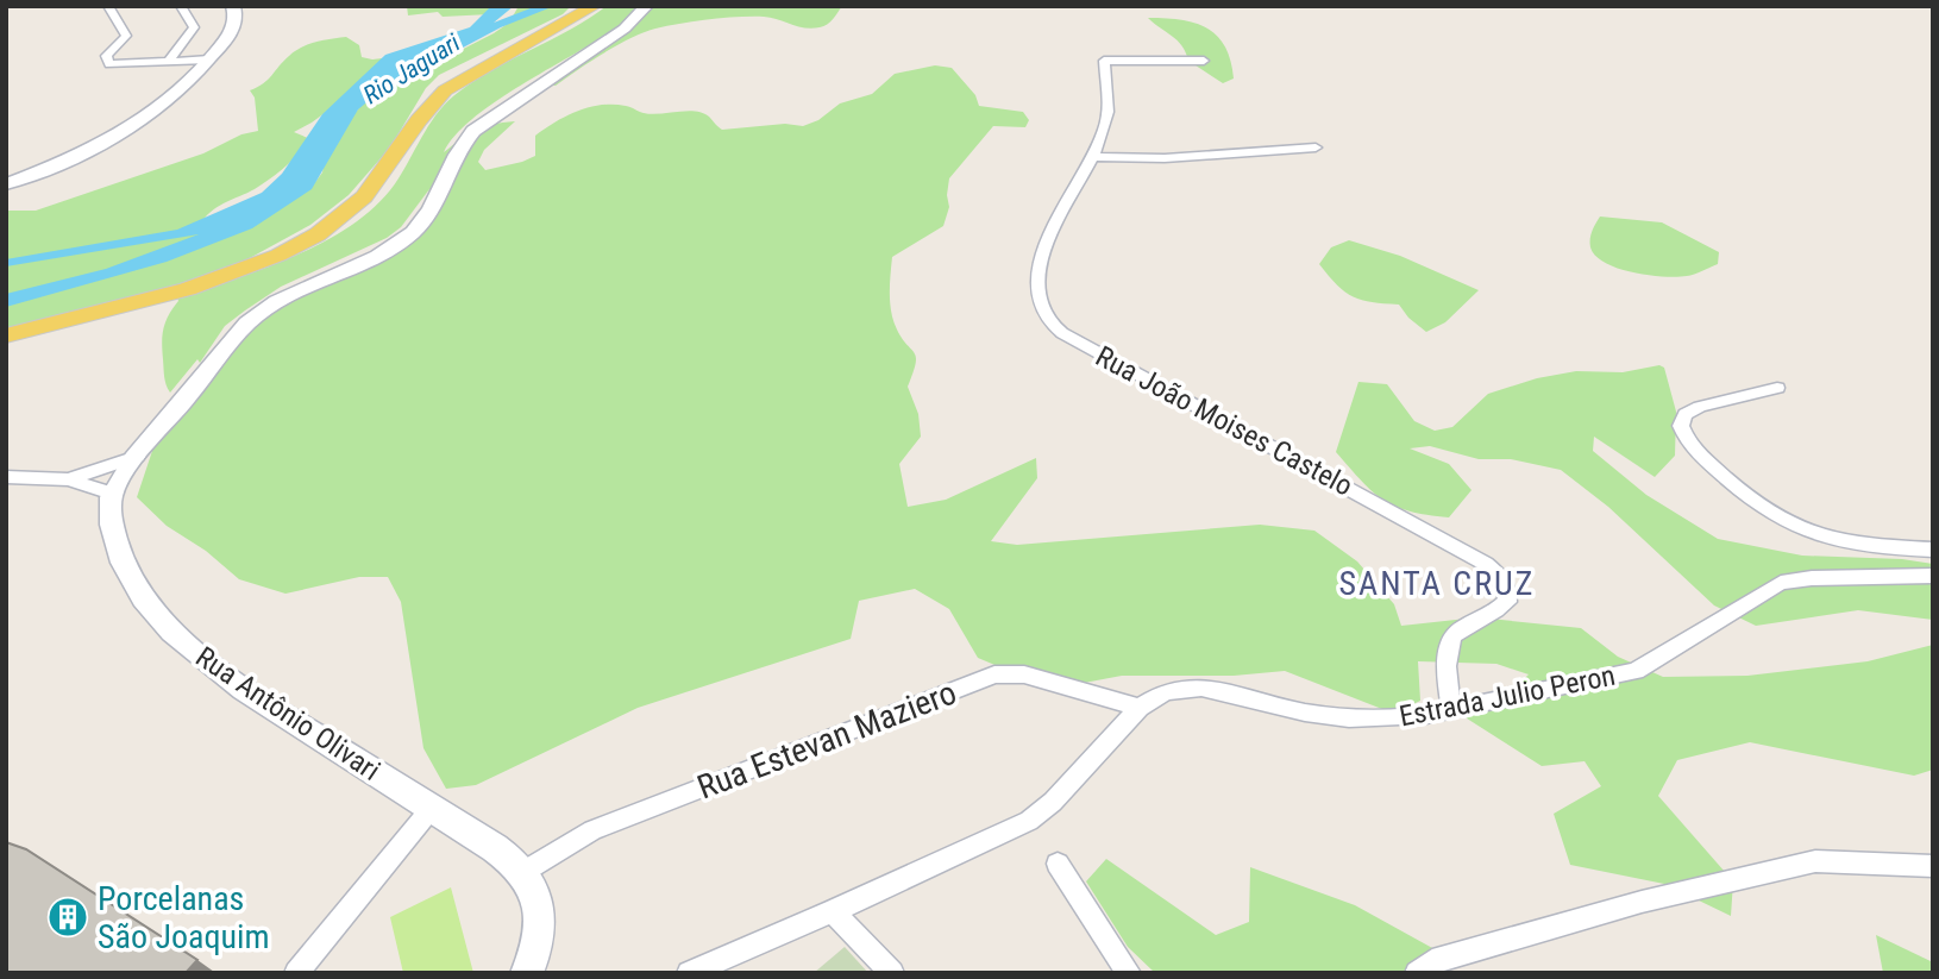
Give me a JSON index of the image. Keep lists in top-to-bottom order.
{
  "streets": {
    "street": [
      "Rua João Moises Castelo",
      "Estrada Julio Peron",
      "Rua Antônio Olivari",
      "Rua Estevan Maziero"
    ]
  },
  "crossings": [
    ["Rua João Moises Castelo", "Estrada Julio Peron"],
    ["Estrada Julio Peron", "Rua Estevan Maziero"],
    ["Rua Antônio Olivari", "Rua Estevan Maziero"]
  ],
  "districts": ["SANTA CRUZ"],
  "water": ["Rio Jaguari"],
  "places": {
    "building": ["Porcelanas São Joaquim"]
  }
}
